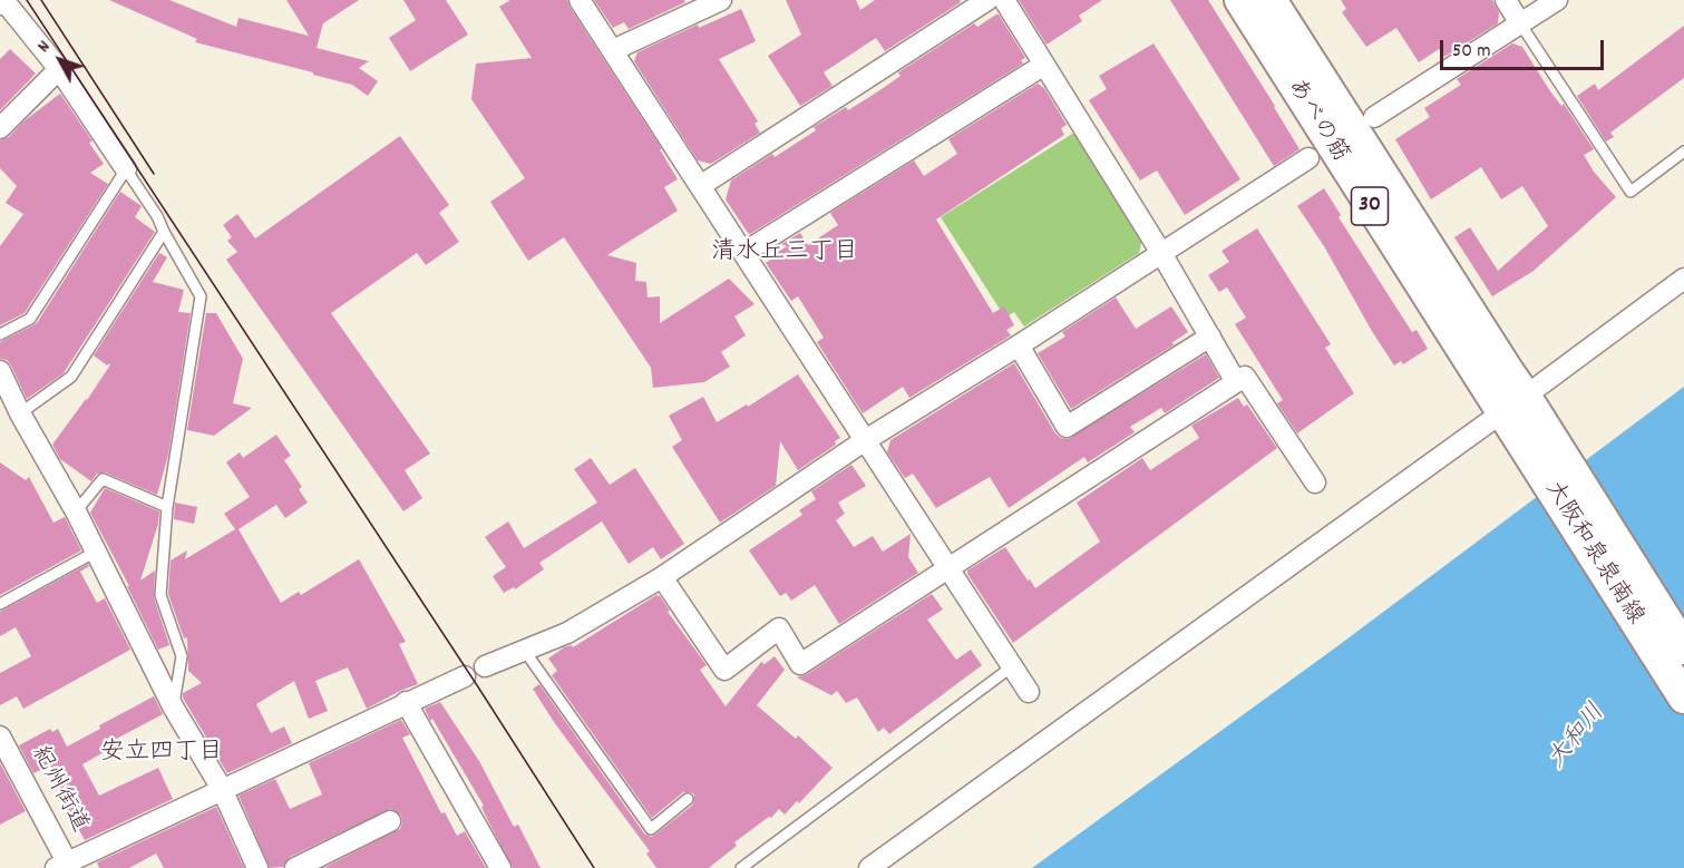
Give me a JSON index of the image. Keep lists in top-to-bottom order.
{
  "streets": {
    "main road": ["あべの筋", "30", "大阪和泉泉南線"],
    "street": ["紀州街道"]
  },
  "crossings": [
    ["あべの筋", "大阪和泉泉南線"]
  ],
  "districts": ["清水丘三丁目", "安立四丁目"],
  "water": ["大和川"],
  "scale_bar": "50 m",
  "north": "top left"
}
